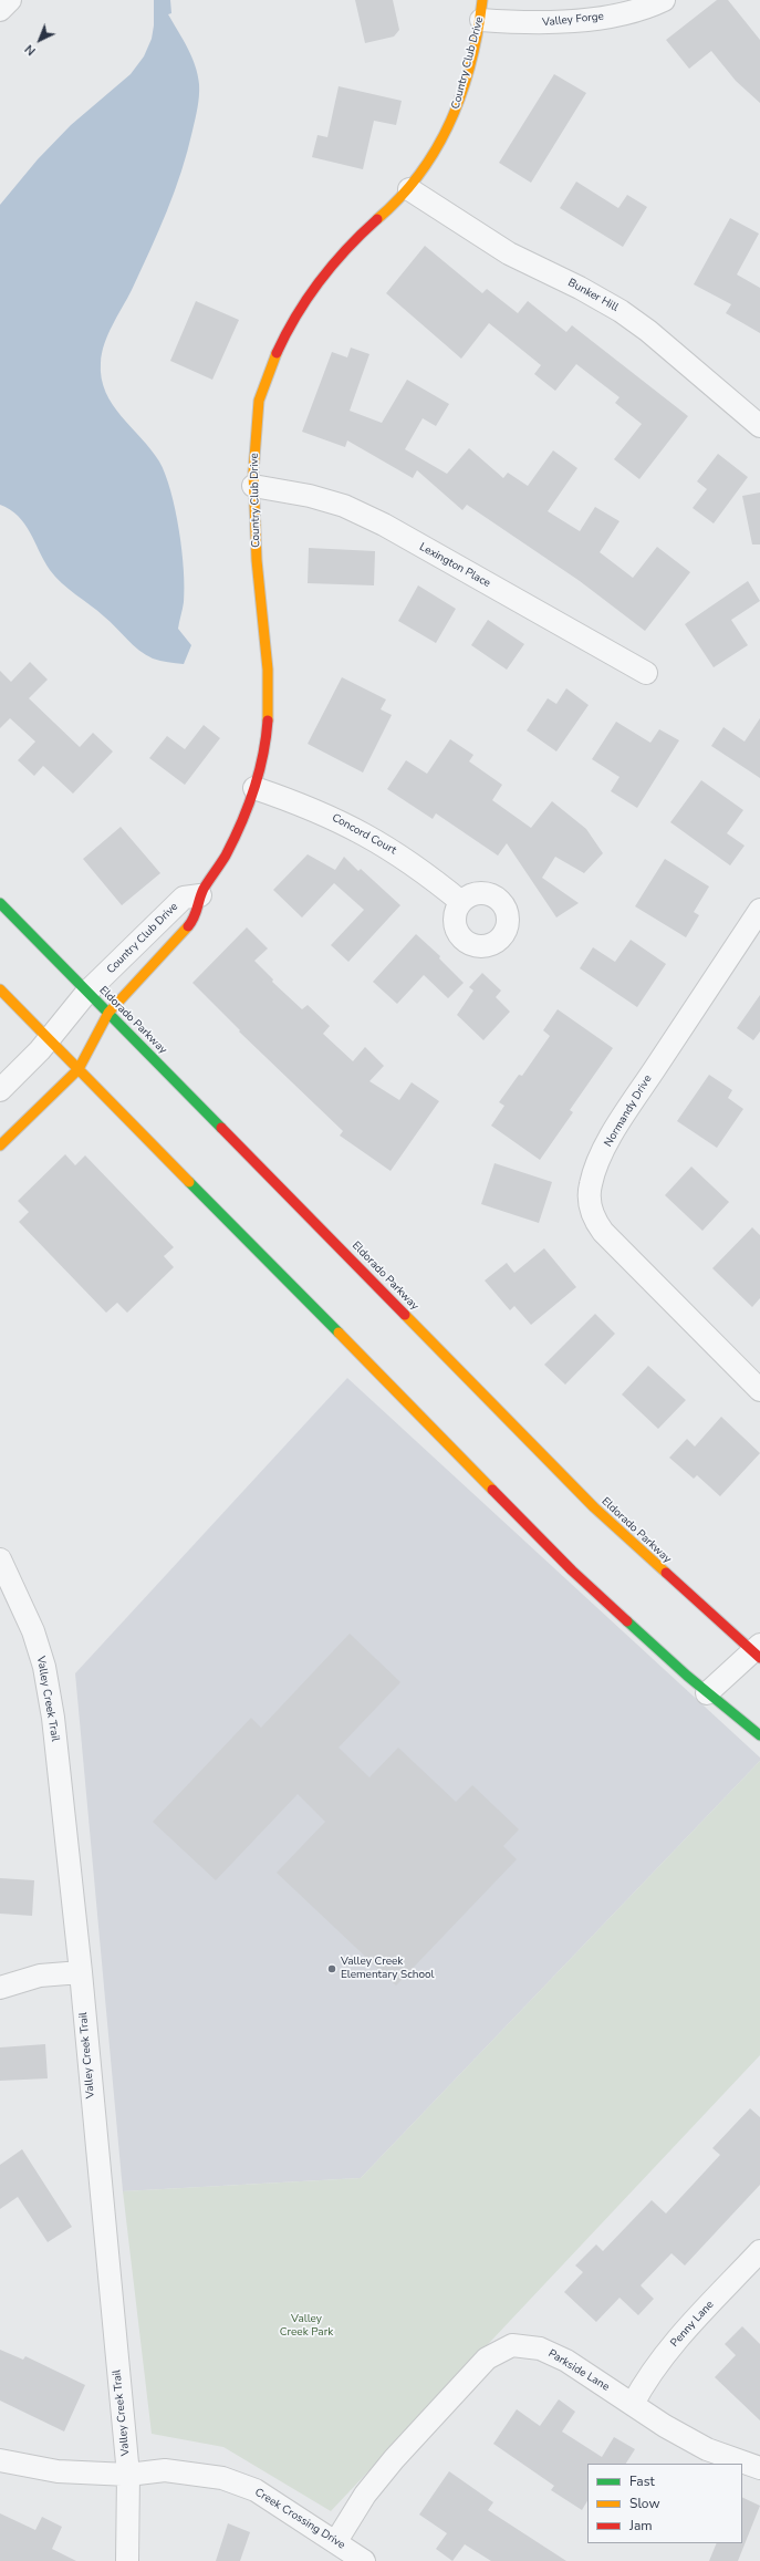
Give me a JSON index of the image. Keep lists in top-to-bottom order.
{
  "streets": {
    "main road": ["Country Club Drive", "Eldorado Parkway"],
    "street": [
      "Valley Forge",
      "Bunker Hill",
      "Lexington Place",
      "Concord Court",
      "Normandy Drive",
      "Valley Creek Trail",
      "Penny Lane",
      "Parkside Lane",
      "Creek Crossing Drive"
    ]
  },
  "crossings": [
    ["Valley Forge", "Country Club Drive"],
    ["Country Club Drive", "Bunker Hill"],
    ["Country Club Drive", "Lexington Place"],
    ["Country Club Drive", "Concord Court"],
    ["Country Club Drive", "Eldorado Parkway"],
    ["Valley Creek Trail", "Creek Crossing Drive"],
    ["Penny Lane", "Parkside Lane"],
    ["Parkside Lane", "Creek Crossing Drive"]
  ],
  "parks": ["Valley Creek Park"],
  "places": ["Valley Creek Elementary School"],
  "legend": ["Fast", "Slow", "Jam"],
  "north": "bottom left"
}
